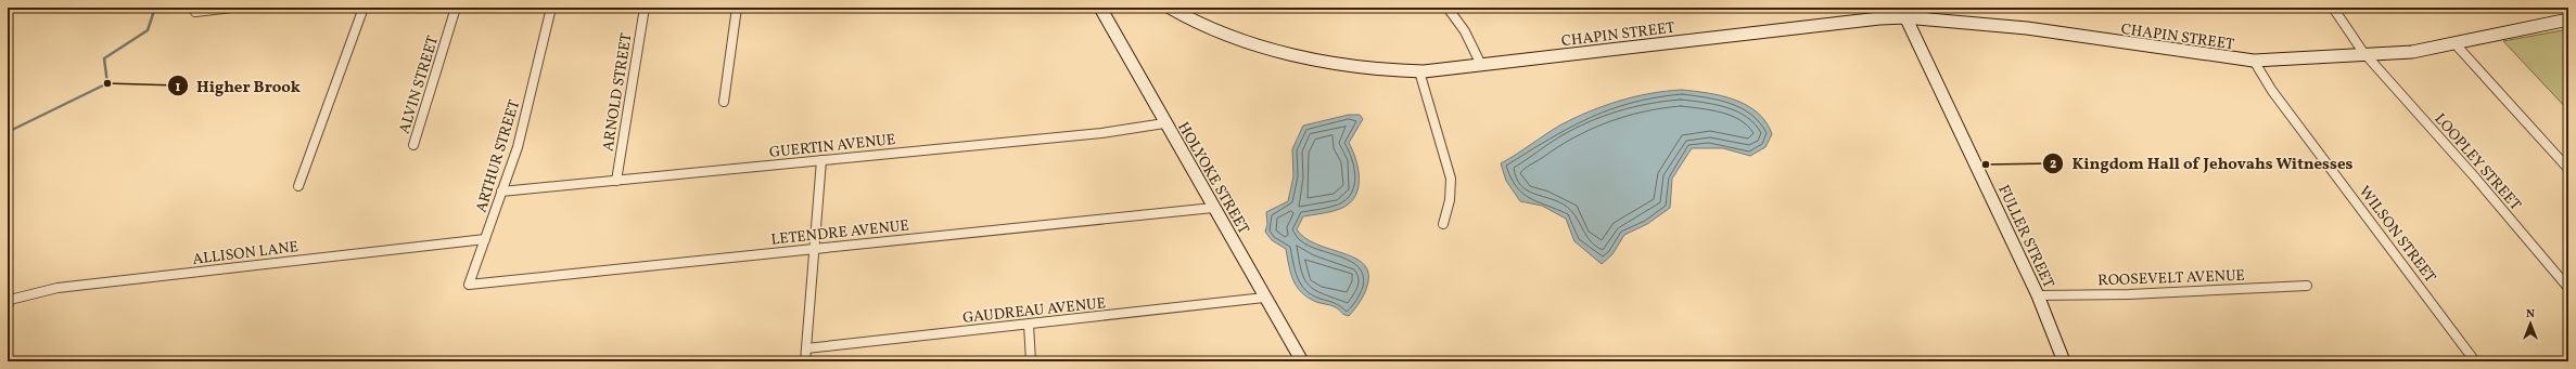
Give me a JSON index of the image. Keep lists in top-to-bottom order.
{
  "streets": {
    "main road": ["CHAPIN STREET", "HOLYOKE STREET", "FULLER STREET"],
    "street": [
      "ALVIN STREET",
      "ARNOLD STREET",
      "GUERTIN AVENUE",
      "ARTHUR STREET",
      "LOOPLEY STREET",
      "LETENDRE AVENUE",
      "WILSON STREET",
      "ALLISON LANE",
      "ROOSEVELT AVENUE",
      "GAUDREAU AVENUE"
    ]
  },
  "crossings": [
    ["CHAPIN STREET", "LOOPLEY STREET"],
    ["CHAPIN STREET", "WILSON STREET"],
    ["CHAPIN STREET", "FULLER STREET"],
    ["ARNOLD STREET", "GUERTIN AVENUE"],
    ["GUERTIN AVENUE", "ARTHUR STREET"],
    ["GUERTIN AVENUE", "HOLYOKE STREET"],
    ["ARTHUR STREET", "LETENDRE AVENUE"],
    ["ARTHUR STREET", "ALLISON LANE"],
    ["HOLYOKE STREET", "LETENDRE AVENUE"],
    ["HOLYOKE STREET", "GAUDREAU AVENUE"],
    ["FULLER STREET", "ROOSEVELT AVENUE"]
  ],
  "places": ["Higher Brook", "Kingdom Hall of Jehovahs Witnesses"],
  "north": "top"
}
